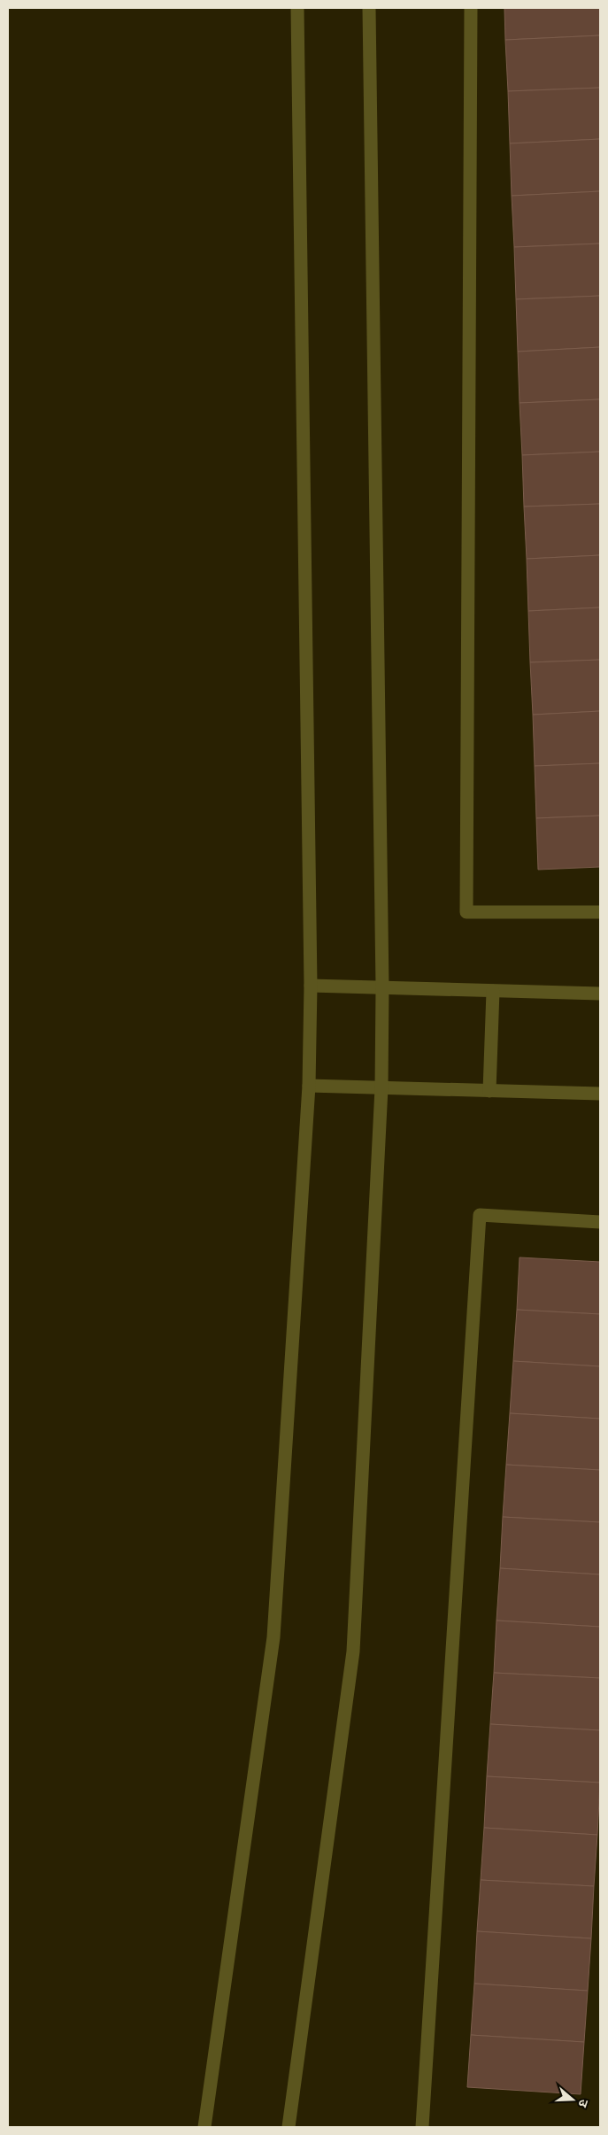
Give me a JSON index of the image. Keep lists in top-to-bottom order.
{
  "north": "right"
}
